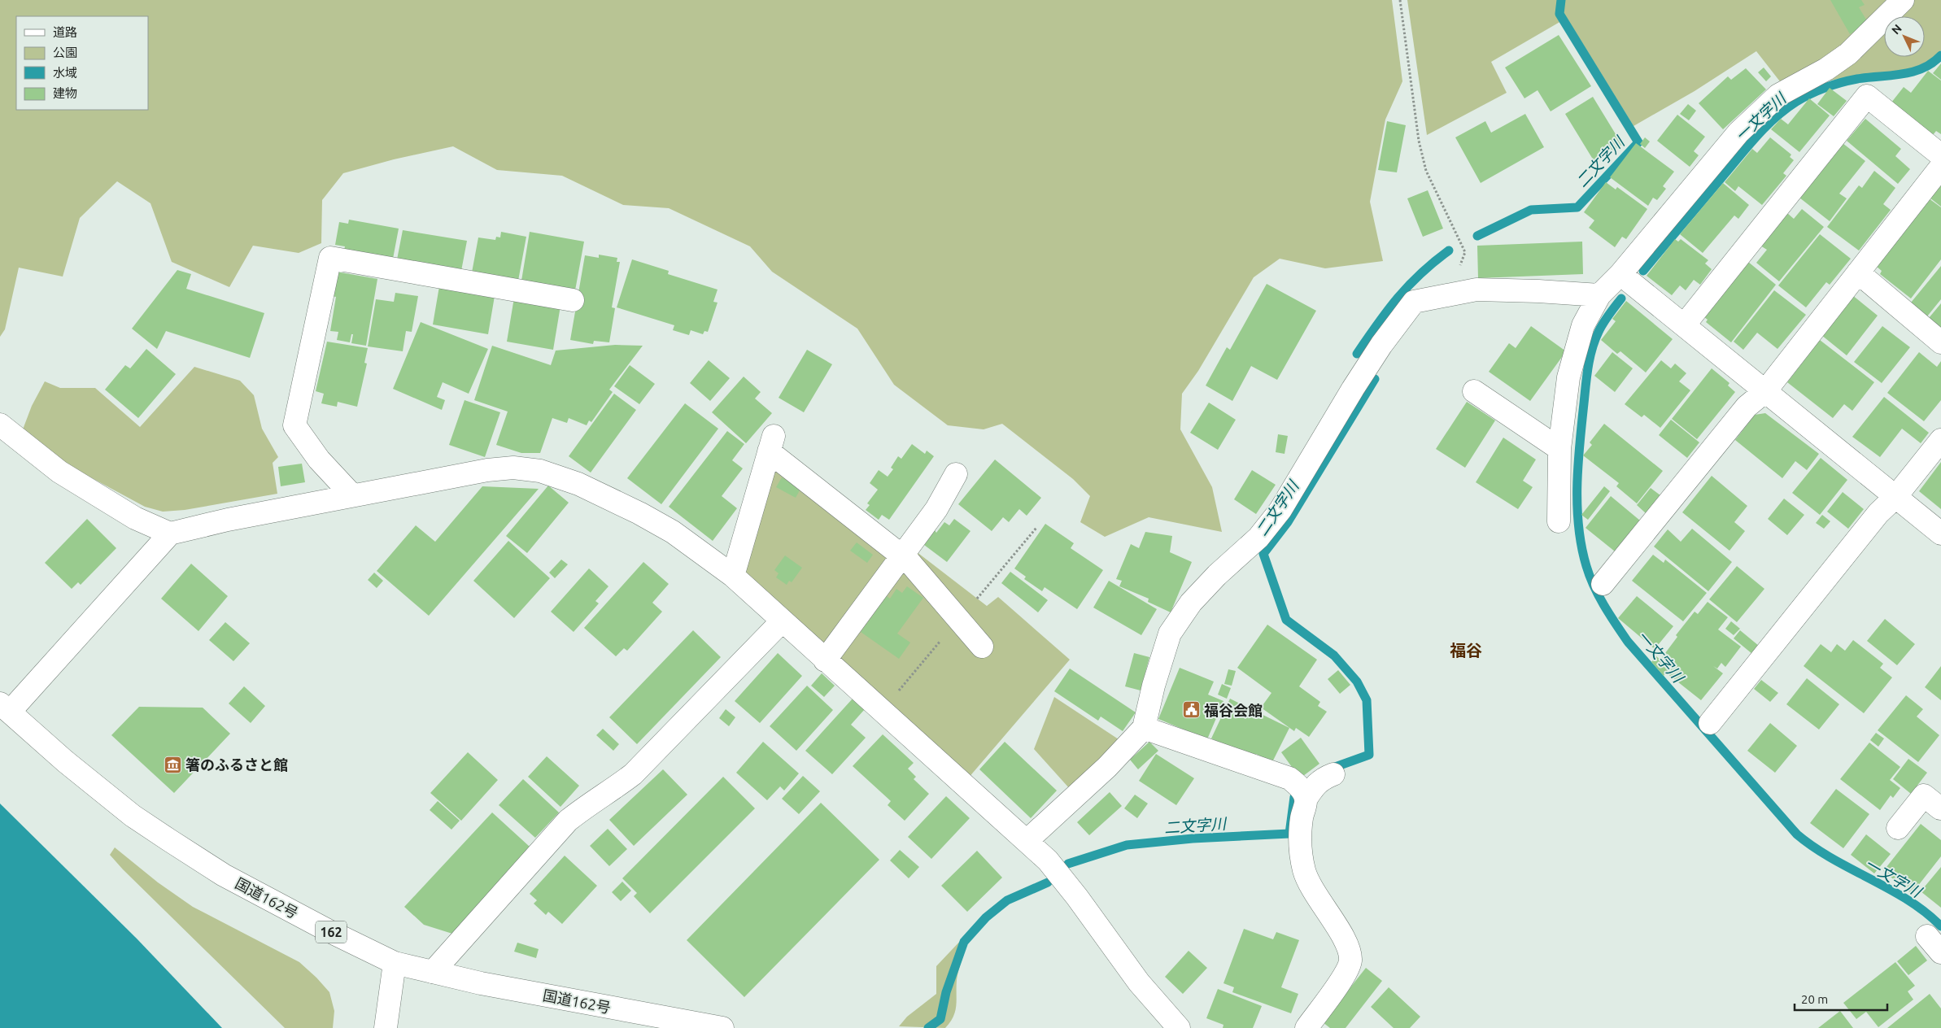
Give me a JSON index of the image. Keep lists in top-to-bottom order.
{
  "streets": {
    "main road": ["国道162号", "162"]
  },
  "districts": ["福谷"],
  "water": ["一文字川", "二文字川"],
  "places": {
    "public building": ["福谷会館"],
    "museum": ["箸のふるさと館"]
  },
  "legend": [
    "道路",
    "公園",
    "水域",
    "建物"
  ],
  "scale_bar": "20 m",
  "north": "top left"
}
